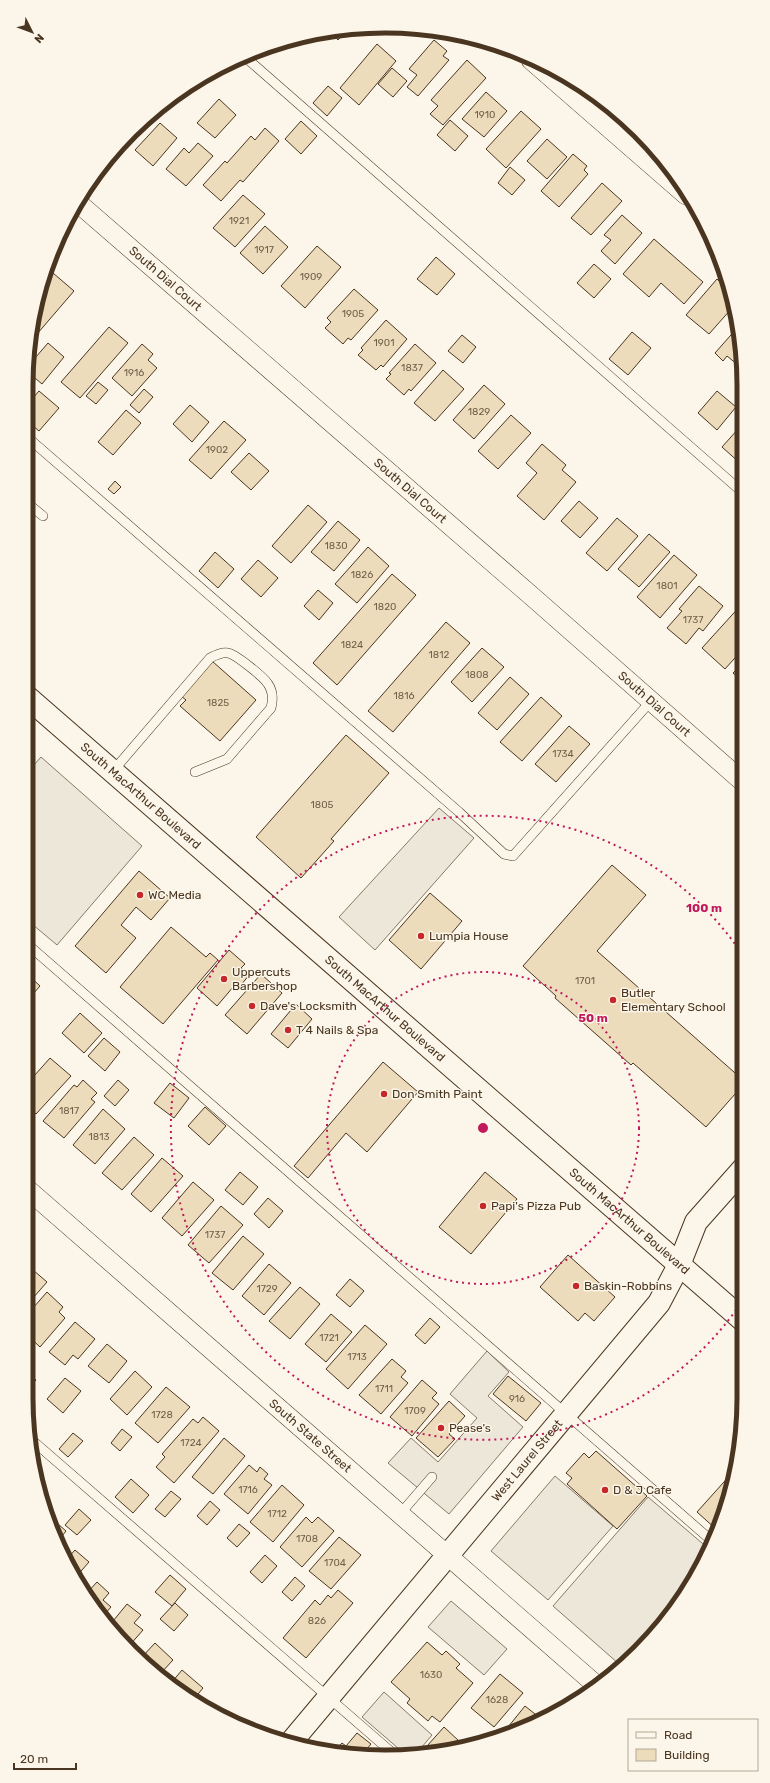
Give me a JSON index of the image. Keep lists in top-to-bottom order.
{
  "streets": {
    "main road": ["South MacArthur Boulevard", "West Laurel Street"],
    "street": ["South Dial Court", "South State Street"]
  },
  "crossings": [
    ["South MacArthur Boulevard", "West Laurel Street"],
    ["South State Street", "West Laurel Street"]
  ],
  "places": [
    "WC Media",
    "Lumpia House",
    "Uppercuts Barbershop",
    "Butler Elementary School",
    "Dave's Locksmith",
    "T 4 Nails & Spa",
    "Don Smith Paint",
    "Papi's Pizza Pub",
    "Baskin-Robbins",
    "Pease's",
    "D & J Cafe"
  ],
  "house_numbers": [
    "1910",
    "1921",
    "1917",
    "1909",
    "1905",
    "1901",
    "1837",
    "1916",
    "1829",
    "1902",
    "1830",
    "1826",
    "1801",
    "1820",
    "1737",
    "1824",
    "1812",
    "1808",
    "1816",
    "1825",
    "1734",
    "1805",
    "1701",
    "1817",
    "1813",
    "1737",
    "1729",
    "1721",
    "1713",
    "1711",
    "916",
    "1709",
    "1728",
    "1724",
    "1716",
    "1712",
    "1708",
    "1704",
    "826",
    "1630",
    "1628"
  ],
  "legend": ["Road", "Building"],
  "scale_bar": "20 m",
  "north": "bottom right",
  "rings": ["100 m", "50 m"]
}
